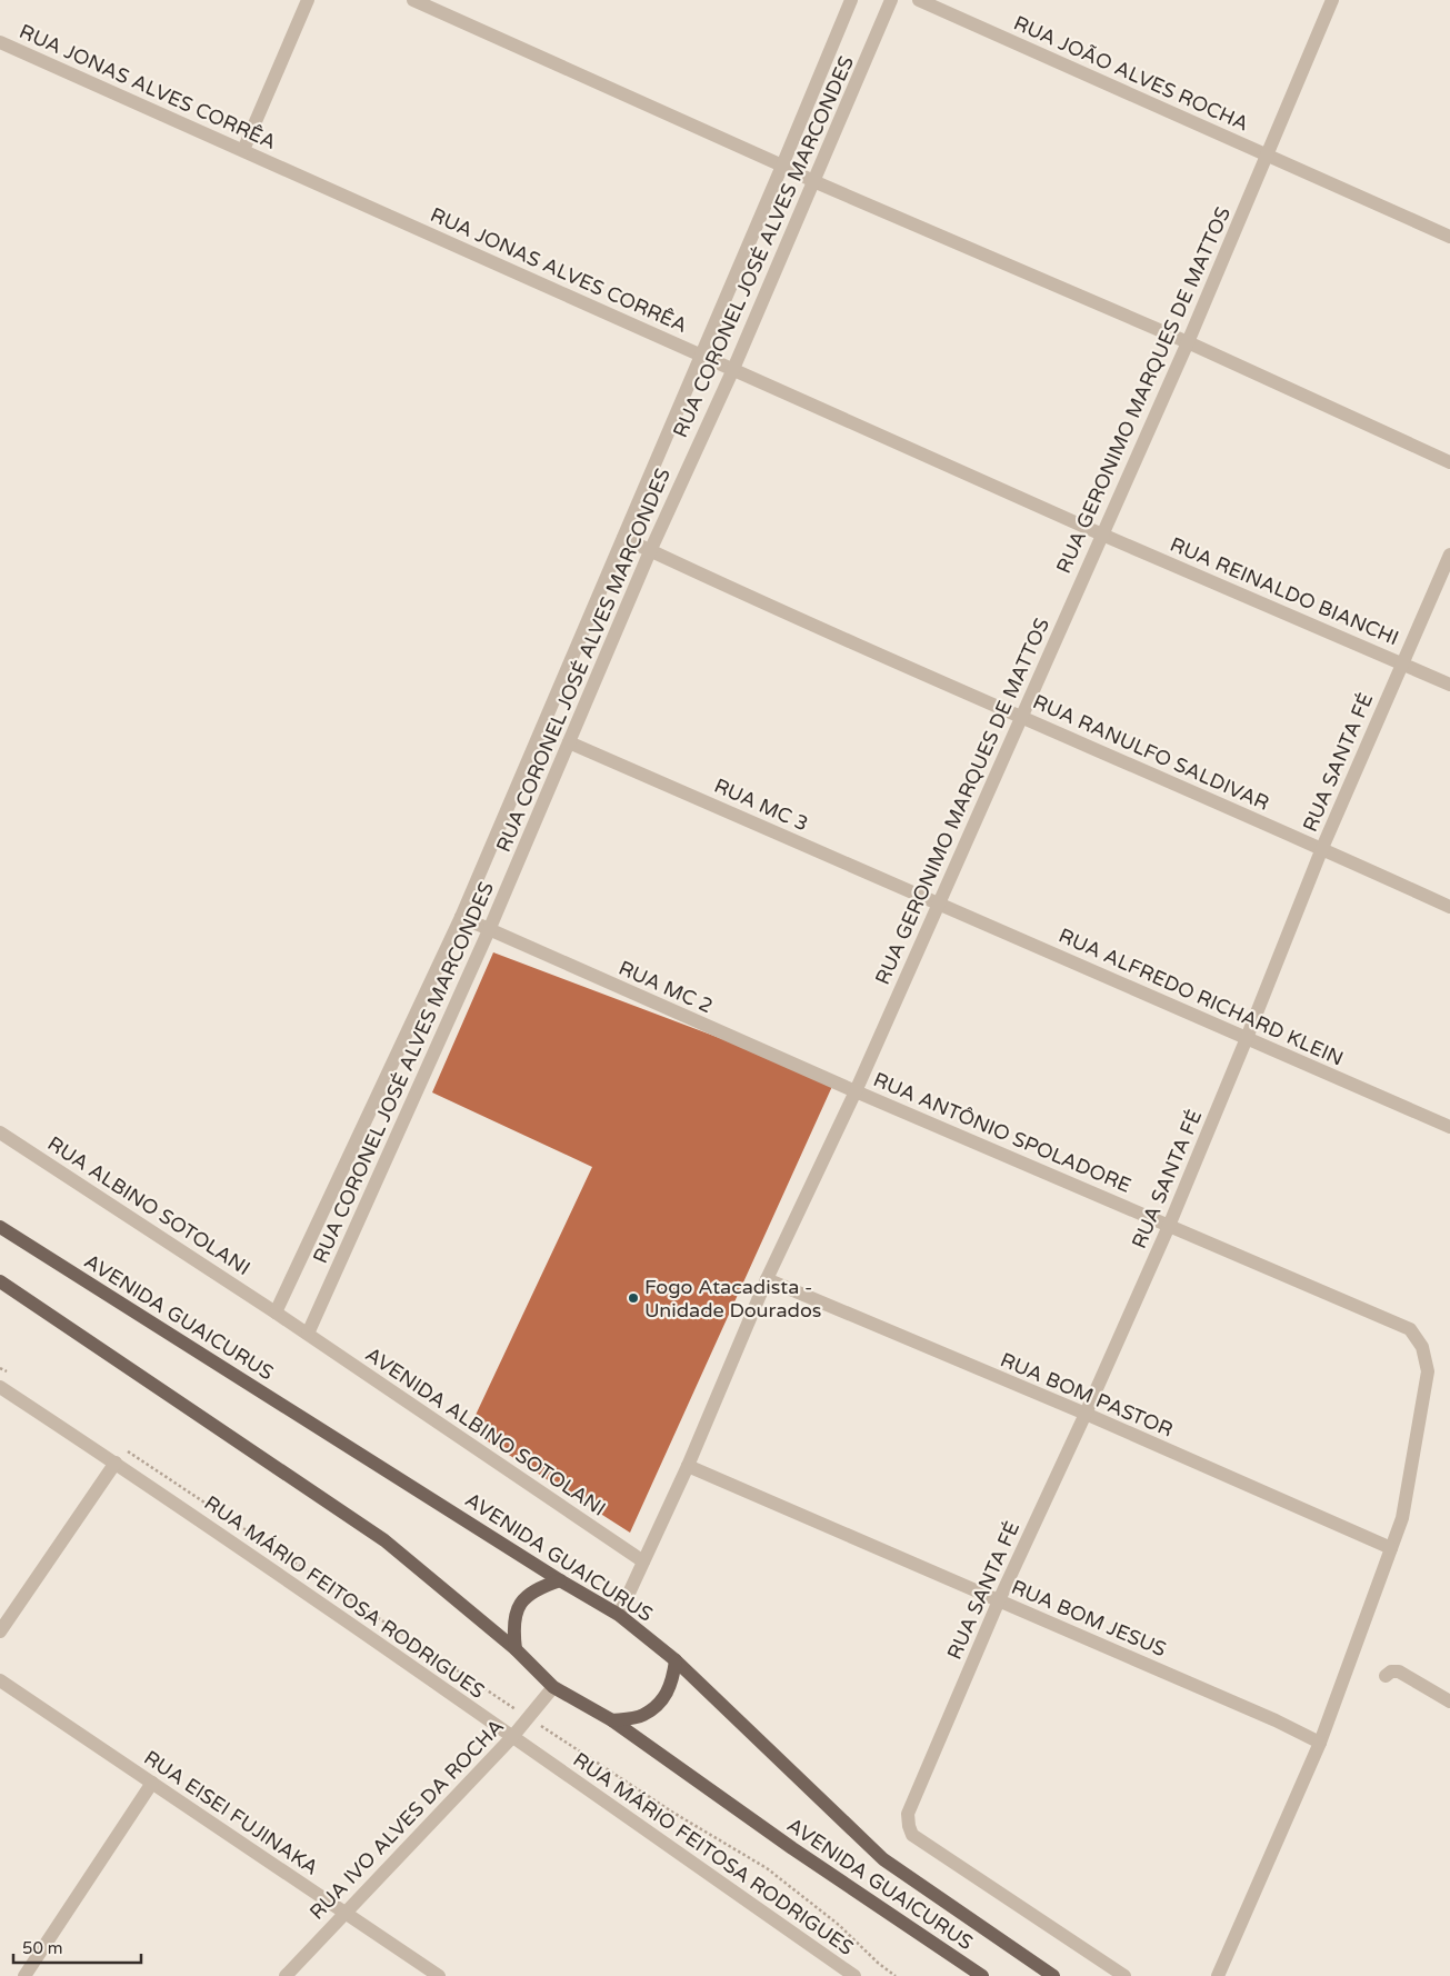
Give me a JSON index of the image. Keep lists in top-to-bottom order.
{
  "streets": {
    "main road": ["AVENIDA GUAICURUS"],
    "street": [
      "RUA JOÃO ALVES ROCHA",
      "RUA JONAS ALVES CORRÊA",
      "RUA CORONEL JOSÉ ALVES MARCONDES",
      "RUA GERONIMO MARQUES DE MATTOS",
      "RUA REINALDO BIANCHI",
      "RUA RANULFO SALDIVAR",
      "RUA SANTA FÉ",
      "RUA MC 3",
      "RUA MC 2",
      "RUA ALFREDO RICHARD KLEIN",
      "RUA ANTÔNIO SPOLADORE",
      "RUA ALBINO SOTOLANI",
      "RUA BOM PASTOR",
      "AVENIDA ALBINO SOTOLANI",
      "RUA MÁRIO FEITOSA RODRIGUES",
      "RUA BOM JESUS",
      "RUA EISEI FUJINAKA",
      "RUA IVO ALVES DA ROCHA"
    ]
  },
  "crossings": [
    ["RUA JOÃO ALVES ROCHA", "RUA GERONIMO MARQUES DE MATTOS"],
    ["RUA JONAS ALVES CORRÊA", "RUA CORONEL JOSÉ ALVES MARCONDES"],
    ["RUA JONAS ALVES CORRÊA", "RUA GERONIMO MARQUES DE MATTOS"],
    ["RUA JONAS ALVES CORRÊA", "RUA REINALDO BIANCHI"],
    ["RUA CORONEL JOSÉ ALVES MARCONDES", "RUA RANULFO SALDIVAR"],
    ["RUA CORONEL JOSÉ ALVES MARCONDES", "RUA MC 3"],
    ["RUA CORONEL JOSÉ ALVES MARCONDES", "RUA MC 2"],
    ["RUA CORONEL JOSÉ ALVES MARCONDES", "RUA ALBINO SOTOLANI"],
    ["RUA CORONEL JOSÉ ALVES MARCONDES", "AVENIDA ALBINO SOTOLANI"],
    ["RUA GERONIMO MARQUES DE MATTOS", "RUA REINALDO BIANCHI"],
    ["RUA GERONIMO MARQUES DE MATTOS", "RUA RANULFO SALDIVAR"],
    ["RUA GERONIMO MARQUES DE MATTOS", "RUA MC 3"],
    ["RUA GERONIMO MARQUES DE MATTOS", "RUA MC 2"],
    ["RUA GERONIMO MARQUES DE MATTOS", "RUA ALFREDO RICHARD KLEIN"],
    ["RUA GERONIMO MARQUES DE MATTOS", "RUA ANTÔNIO SPOLADORE"],
    ["RUA GERONIMO MARQUES DE MATTOS", "AVENIDA GUAICURUS"],
    ["RUA GERONIMO MARQUES DE MATTOS", "RUA BOM PASTOR"],
    ["RUA GERONIMO MARQUES DE MATTOS", "AVENIDA ALBINO SOTOLANI"],
    ["RUA GERONIMO MARQUES DE MATTOS", "RUA BOM JESUS"],
    ["RUA REINALDO BIANCHI", "RUA SANTA FÉ"],
    ["RUA RANULFO SALDIVAR", "RUA SANTA FÉ"],
    ["RUA SANTA FÉ", "RUA ALFREDO RICHARD KLEIN"],
    ["RUA SANTA FÉ", "RUA ANTÔNIO SPOLADORE"],
    ["RUA SANTA FÉ", "RUA BOM PASTOR"],
    ["RUA SANTA FÉ", "RUA BOM JESUS"],
    ["RUA MC 3", "RUA ALFREDO RICHARD KLEIN"],
    ["RUA MC 2", "RUA ANTÔNIO SPOLADORE"],
    ["RUA ANTÔNIO SPOLADORE", "RUA BOM PASTOR"],
    ["RUA ALBINO SOTOLANI", "AVENIDA ALBINO SOTOLANI"],
    ["AVENIDA GUAICURUS", "RUA IVO ALVES DA ROCHA"],
    ["RUA MÁRIO FEITOSA RODRIGUES", "RUA IVO ALVES DA ROCHA"],
    ["RUA EISEI FUJINAKA", "RUA IVO ALVES DA ROCHA"]
  ],
  "places": ["Fogo Atacadista - Unidade Dourados"],
  "scale_bar": "50 m"
}
